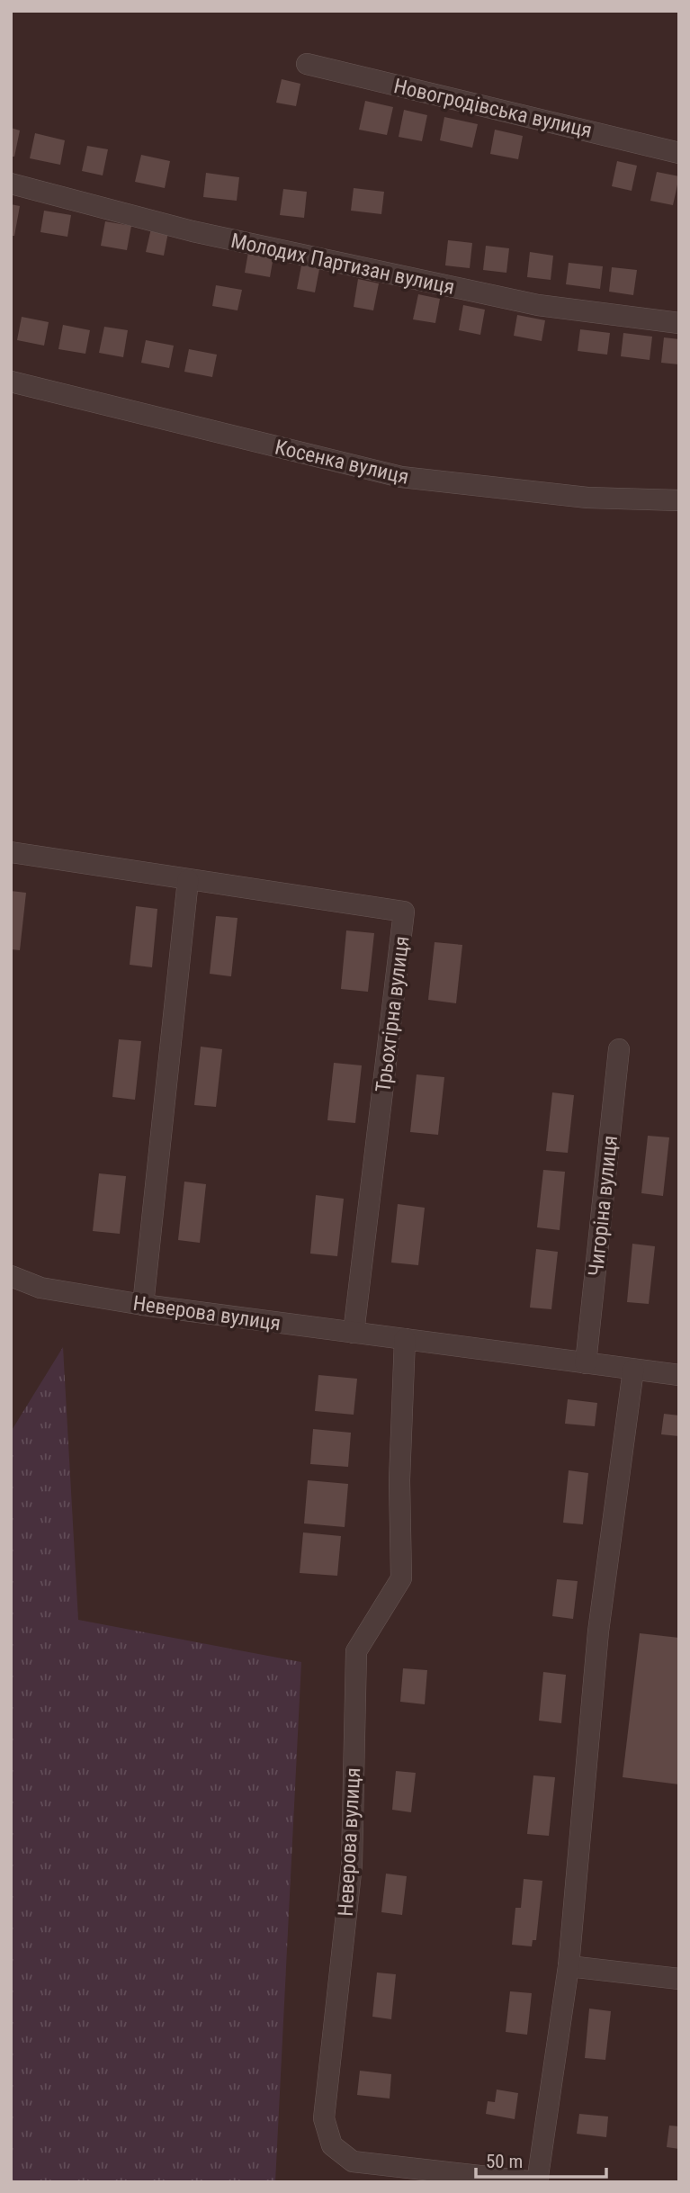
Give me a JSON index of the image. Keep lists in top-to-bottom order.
{
  "streets": {
    "street": [
      "Новогродівська вулиця",
      "Молодих Партизан вулиця",
      "Косенка вулиця",
      "Трьохгірна вулиця",
      "Чигоріна вулиця",
      "Неверова вулиця"
    ]
  },
  "crossings": [
    ["Трьохгірна вулиця", "Неверова вулиця"],
    ["Чигоріна вулиця", "Неверова вулиця"]
  ],
  "scale_bar": "50 m"
}
